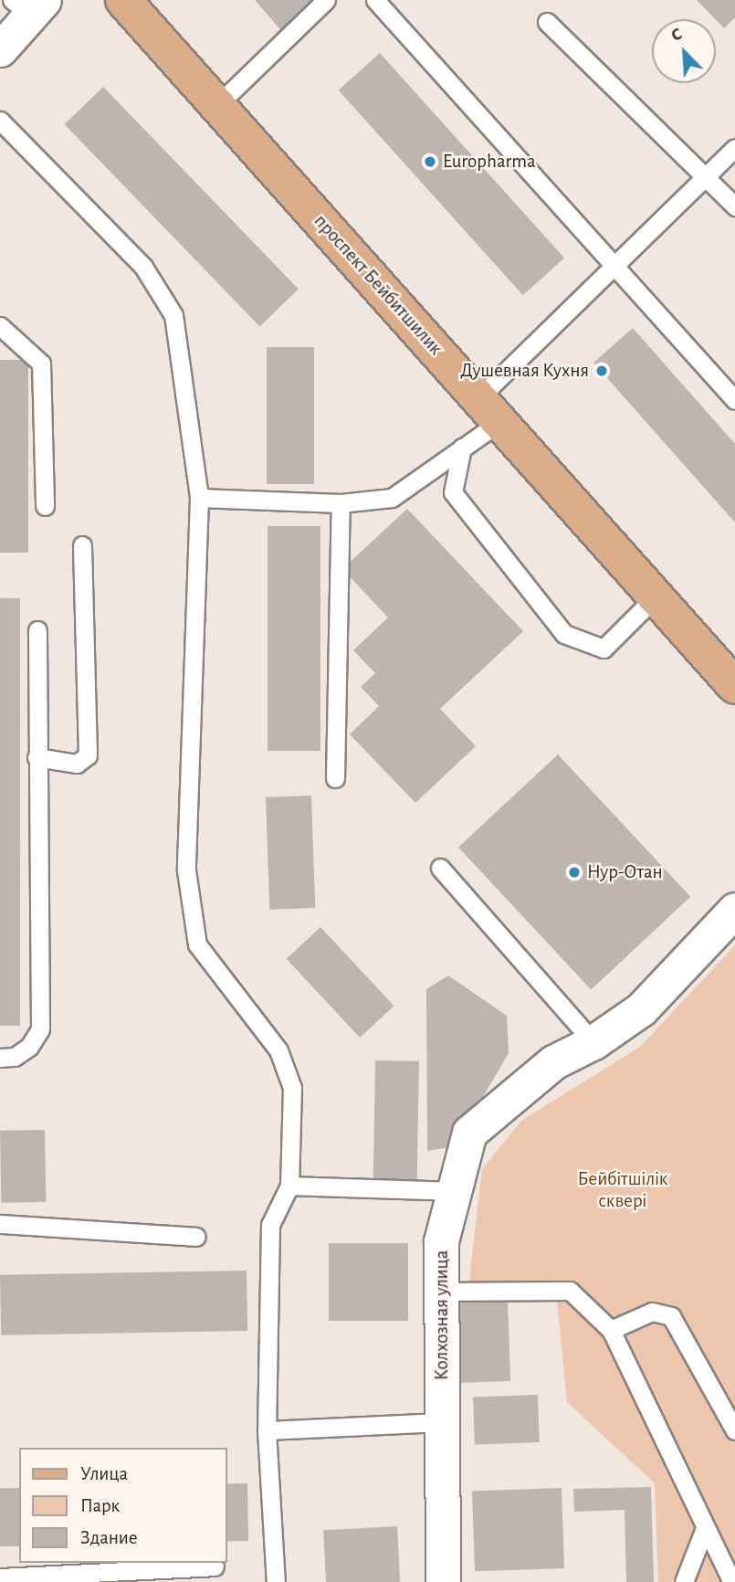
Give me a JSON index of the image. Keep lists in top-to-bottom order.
{
  "streets": {
    "main road": ["проспект Бейбитшилик"],
    "street": ["Колхозная улица"]
  },
  "parks": ["Бейбітшілік сквері"],
  "places": ["Europharma", "Душевная Кухня", "Нур-Отан"],
  "legend": ["Улица", "Парк", "Здание"],
  "north": "top left"
}
